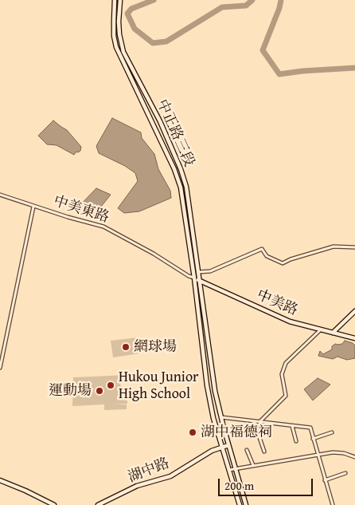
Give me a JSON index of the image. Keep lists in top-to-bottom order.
{
  "streets": {
    "main road": ["中正路三段", "中美路", "湖中路"],
    "street": ["中美東路"]
  },
  "crossings": [
    ["中正路三段", "中美路"],
    ["中正路三段", "湖中路"],
    ["中美東路", "中美路"]
  ],
  "places": [
    "網球場",
    "Hukou Junior High School",
    "運動場",
    "湖中福德祠"
  ],
  "scale_bar": "200 m"
}
